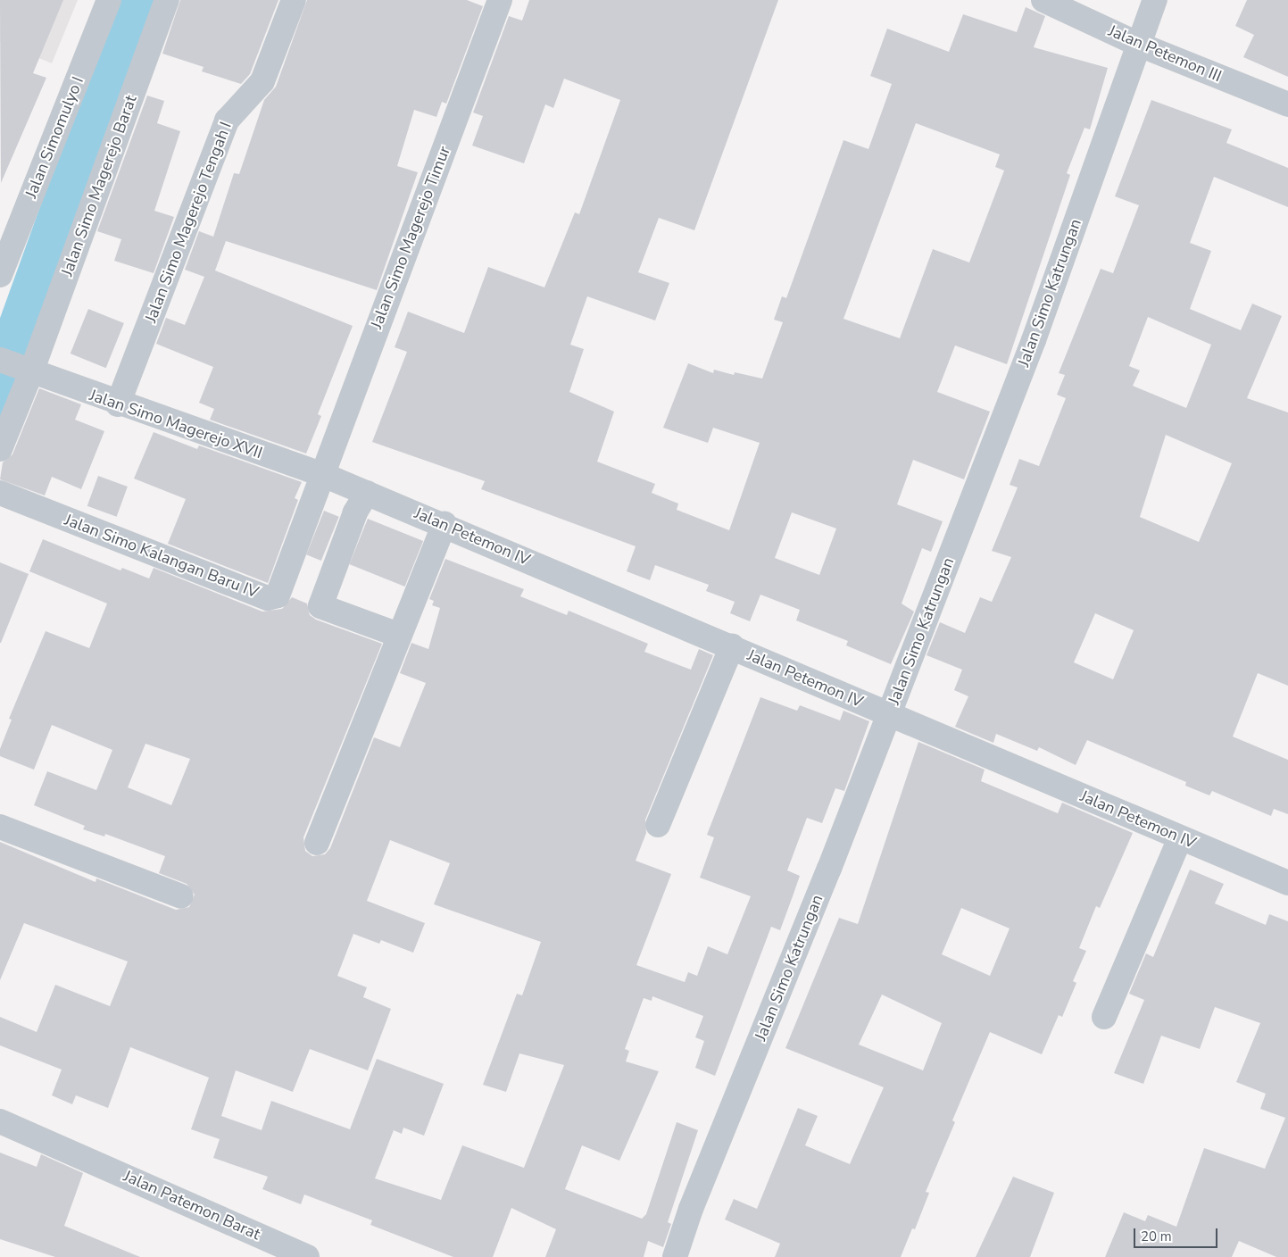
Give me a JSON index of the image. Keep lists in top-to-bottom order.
{
  "streets": {
    "street": [
      "Jalan Petemon III",
      "Jalan Simomulyo I",
      "Jalan Simo Magerejo Barat",
      "Jalan Simo Magerejo Tengah I",
      "Jalan Simo Magerejo Timur",
      "Jalan Simo Katrungan",
      "Jalan Simo Magerejo XVII",
      "Jalan Petemon IV",
      "Jalan Simo Kalangan Baru IV",
      "Jalan Patemon Barat"
    ]
  },
  "crossings": [
    ["Jalan Petemon III", "Jalan Simo Katrungan"],
    ["Jalan Simo Magerejo Barat", "Jalan Simo Magerejo XVII"],
    ["Jalan Simo Magerejo Tengah I", "Jalan Simo Magerejo XVII"],
    ["Jalan Simo Magerejo Timur", "Jalan Simo Magerejo XVII"],
    ["Jalan Simo Magerejo Timur", "Jalan Petemon IV"],
    ["Jalan Simo Magerejo Timur", "Jalan Simo Kalangan Baru IV"],
    ["Jalan Simo Katrungan", "Jalan Petemon IV"],
    ["Jalan Simo Magerejo XVII", "Jalan Petemon IV"],
    ["Jalan Simo Magerejo XVII", "Jalan Simo Kalangan Baru IV"],
    ["Jalan Petemon IV", "Jalan Simo Kalangan Baru IV"]
  ],
  "scale_bar": "20 m"
}
